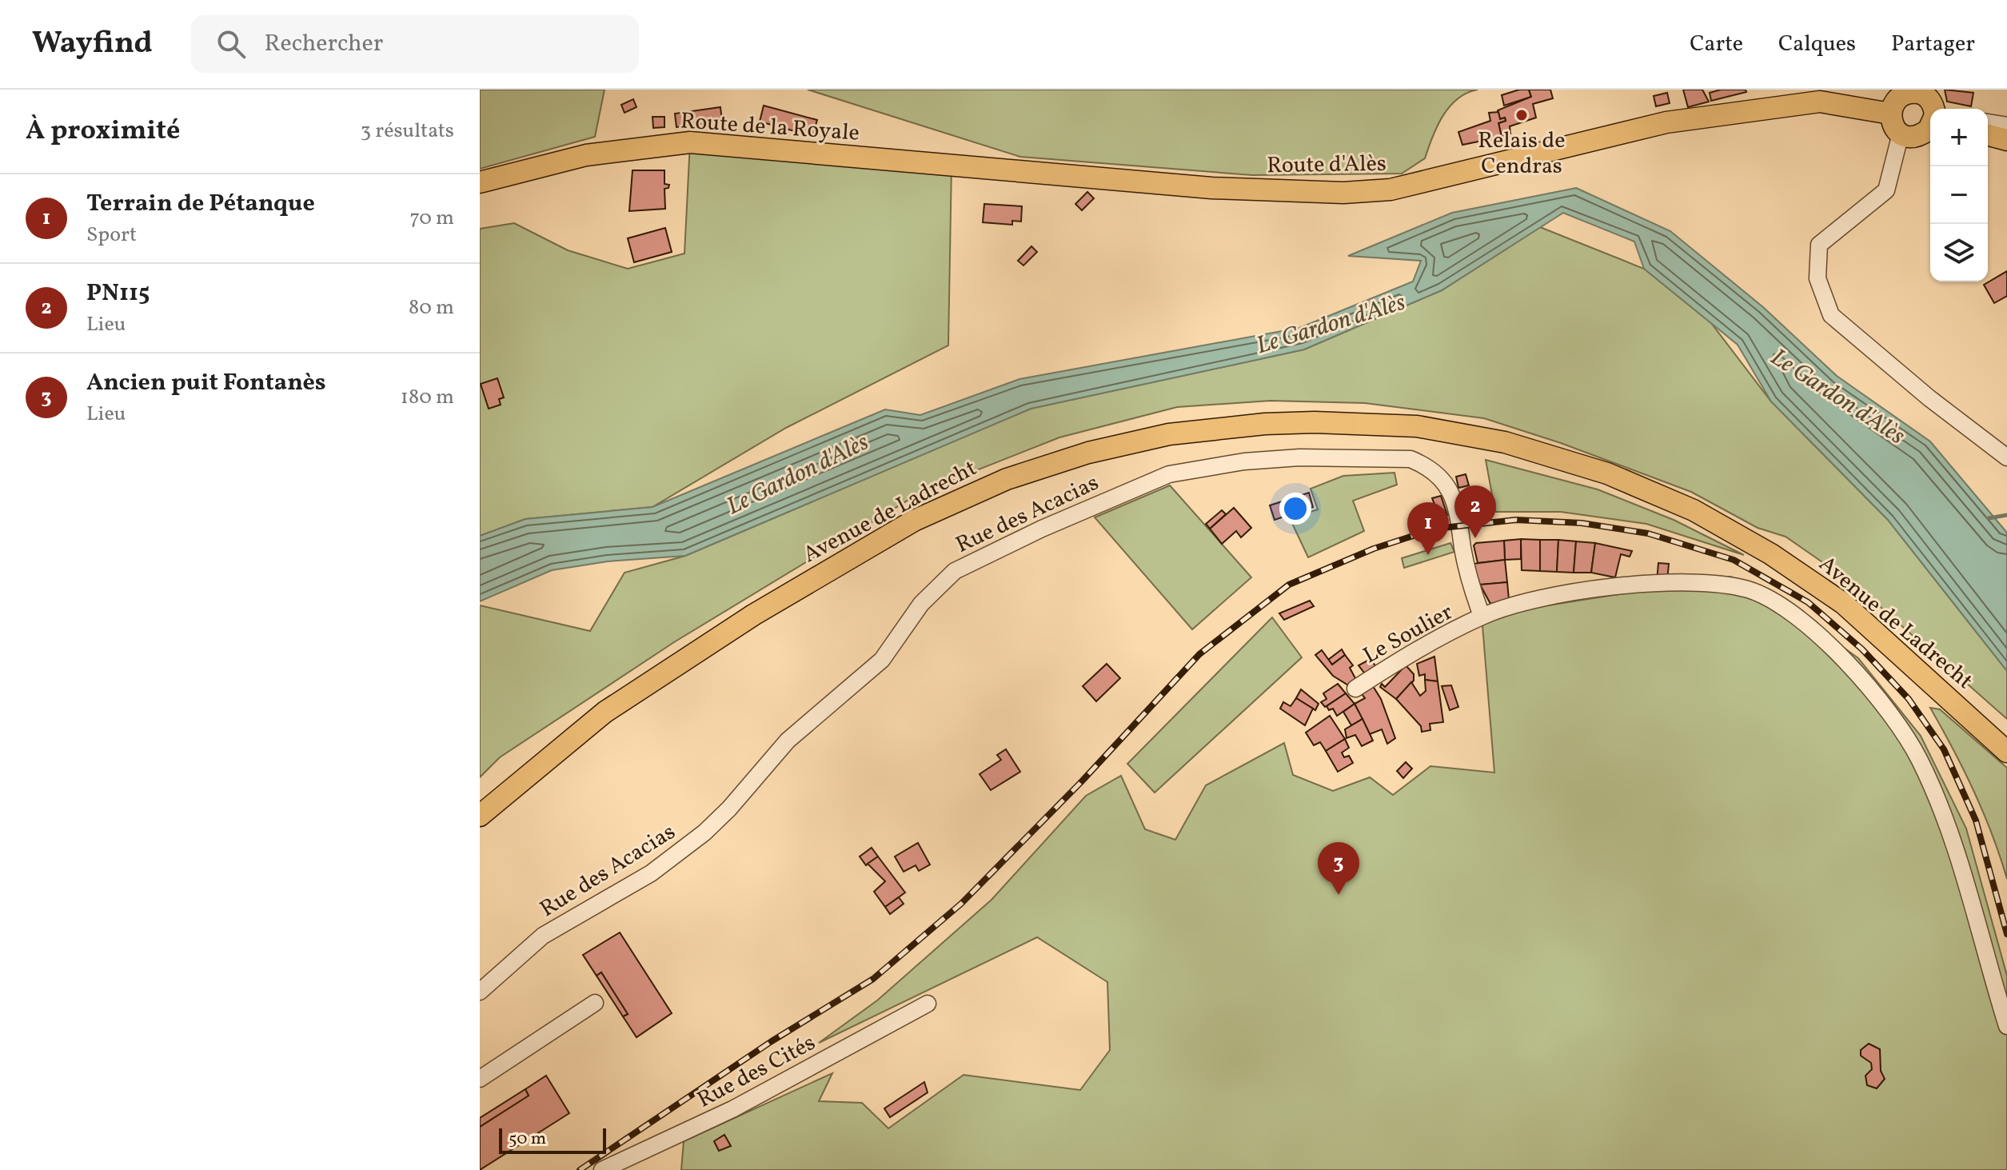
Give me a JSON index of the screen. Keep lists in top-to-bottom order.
{
  "streets": {
    "main road": ["Route de la Royale", "Route d'Alès", "Avenue de Ladrecht"],
    "street": ["Rue des Acacias", "Le Soulier", "Rue des Cités"]
  },
  "crossings": [
    ["Route de la Royale", "Route d'Alès"],
    ["Rue des Acacias", "Le Soulier"]
  ],
  "water": ["Le Gardon d'Alès"],
  "places": ["Relais de Cendras"],
  "scale_bar": "50 m",
  "page": {
    "header": "Wayfind",
    "search": "Rechercher",
    "nav": ["Carte", "Calques", "Partager"],
    "heading": ["À proximité", "3 résultats"],
    "map_buttons": ["+", "−"],
    "list": [
      {
        "mark": "1",
        "name": "Terrain de Pétanque",
        "note": "Sport",
        "value": "70 m"
      },
      {
        "mark": "2",
        "name": "PN115",
        "note": "Lieu",
        "value": "80 m"
      },
      {
        "mark": "3",
        "name": "Ancien puit Fontanès",
        "note": "Lieu",
        "value": "180 m"
      }
    ],
    "pins": ["2", "1", "3"],
    "scale": "50 m"
  }
}
